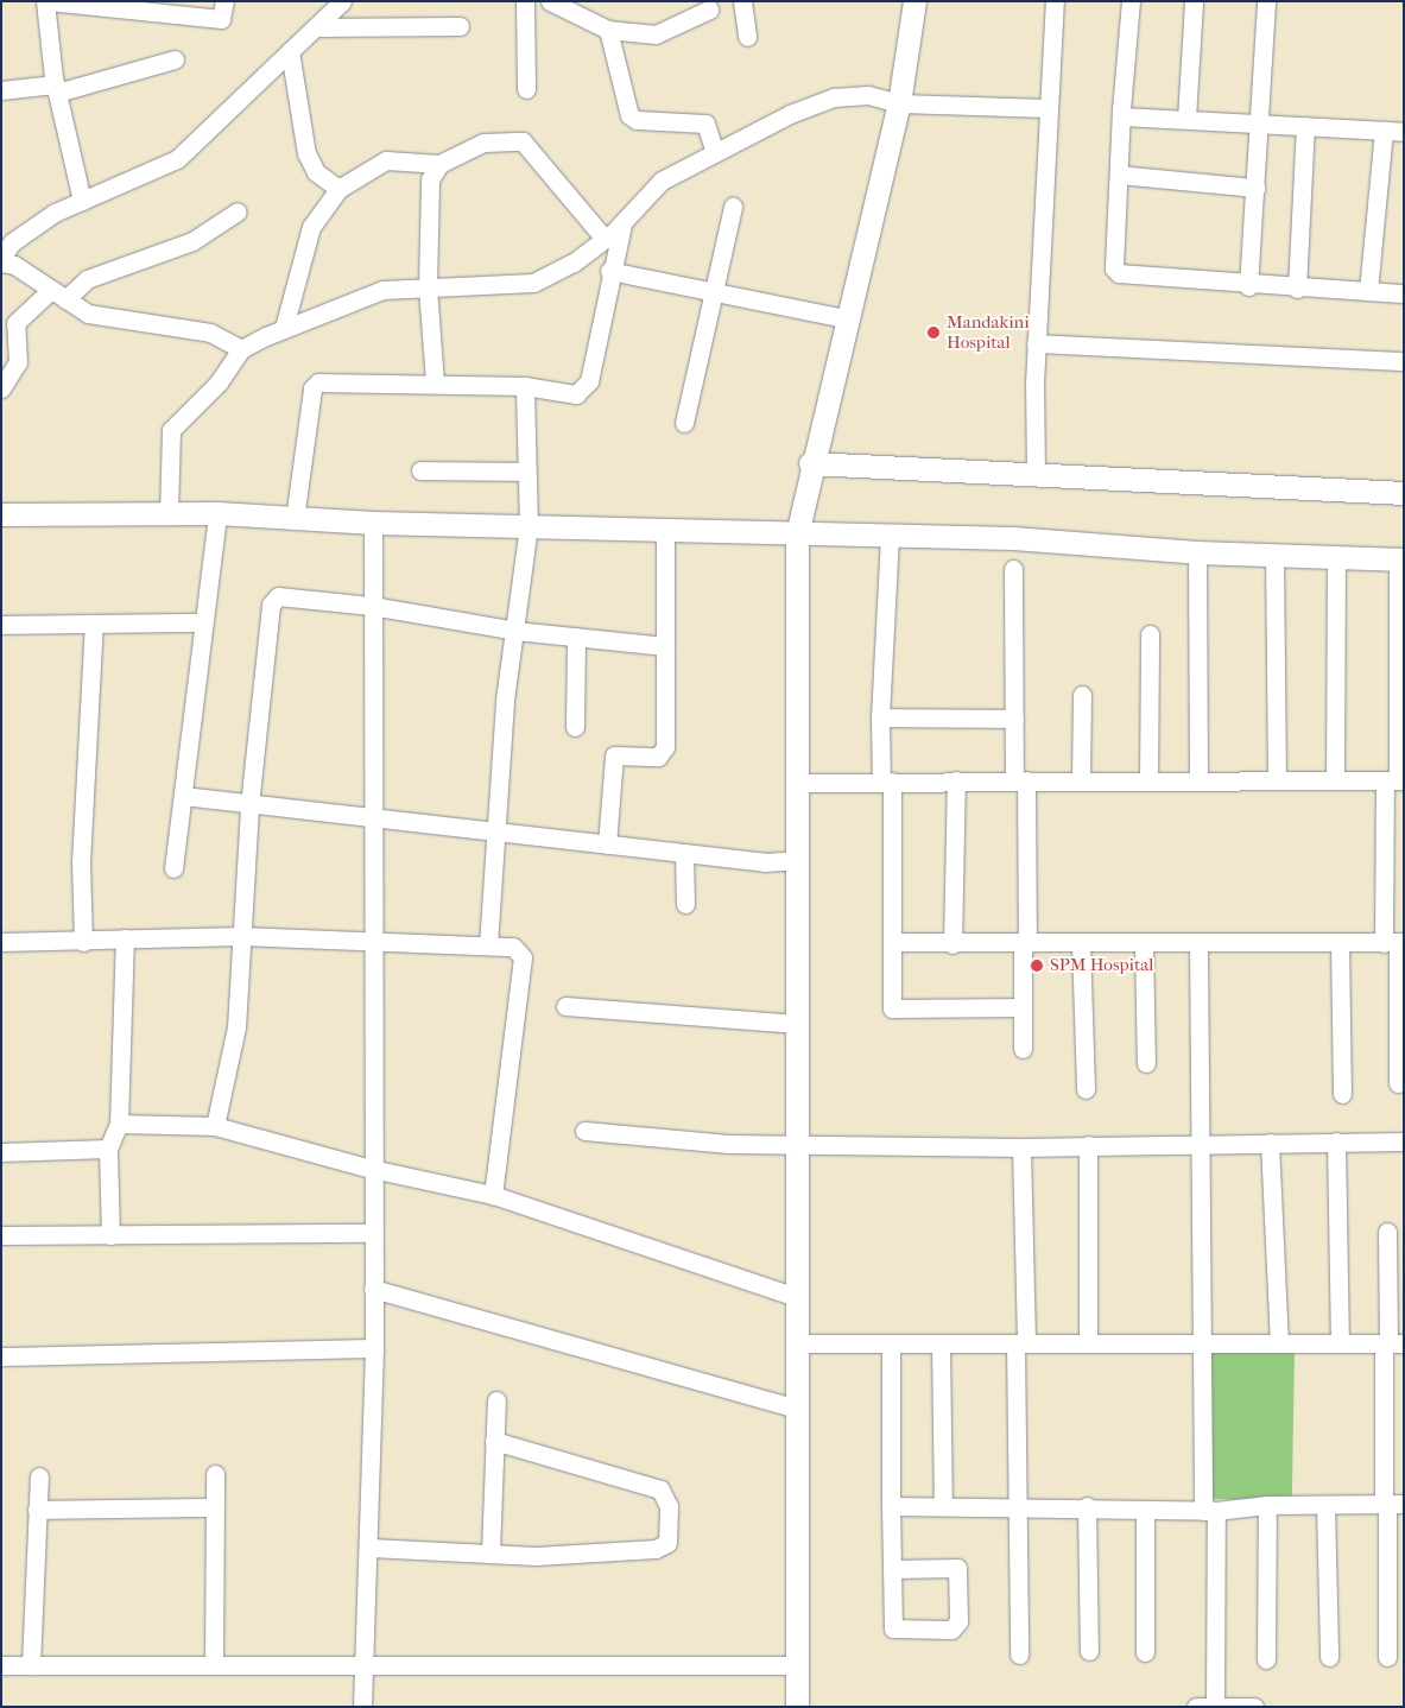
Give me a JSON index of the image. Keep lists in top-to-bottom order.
{
  "places": ["Mandakini Hospital", "SPM Hospital"]
}
